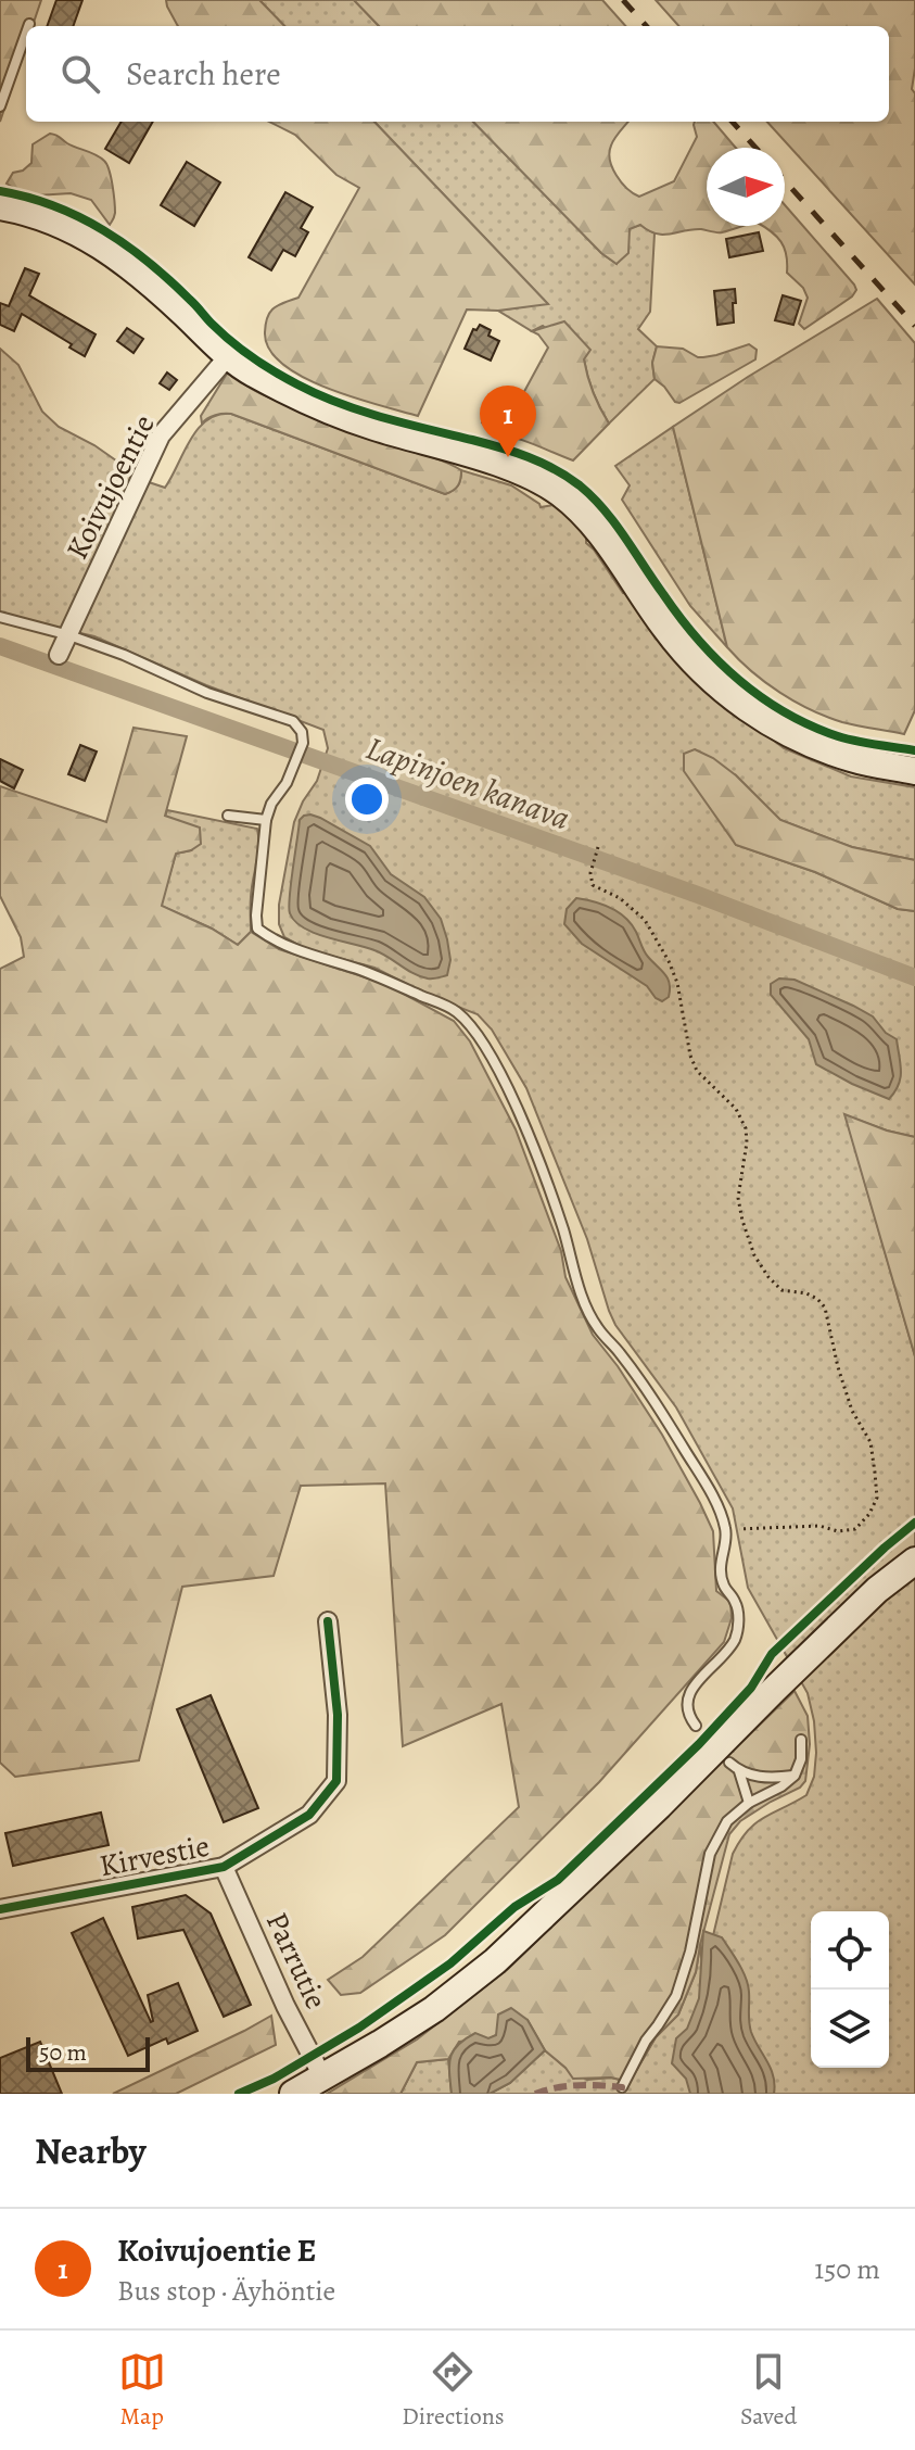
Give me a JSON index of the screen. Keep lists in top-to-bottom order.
{
  "streets": {
    "street": ["Koivujoentie", "Kirvestie", "Parrutie"]
  },
  "crossings": [
    ["Kirvestie", "Parrutie"]
  ],
  "water": ["Lapinjoen kanava"],
  "scale_bar": "50 m",
  "north": "right",
  "page": {
    "search": "Search here",
    "pins": "1",
    "scale": "50 m",
    "heading": "Nearby",
    "list": [
      {
        "mark": "1",
        "name": "Koivujoentie E",
        "note": "Bus stop · Äyhöntie",
        "value": "150 m"
      }
    ],
    "nav": ["Map", "Directions", "Saved"]
  }
}
